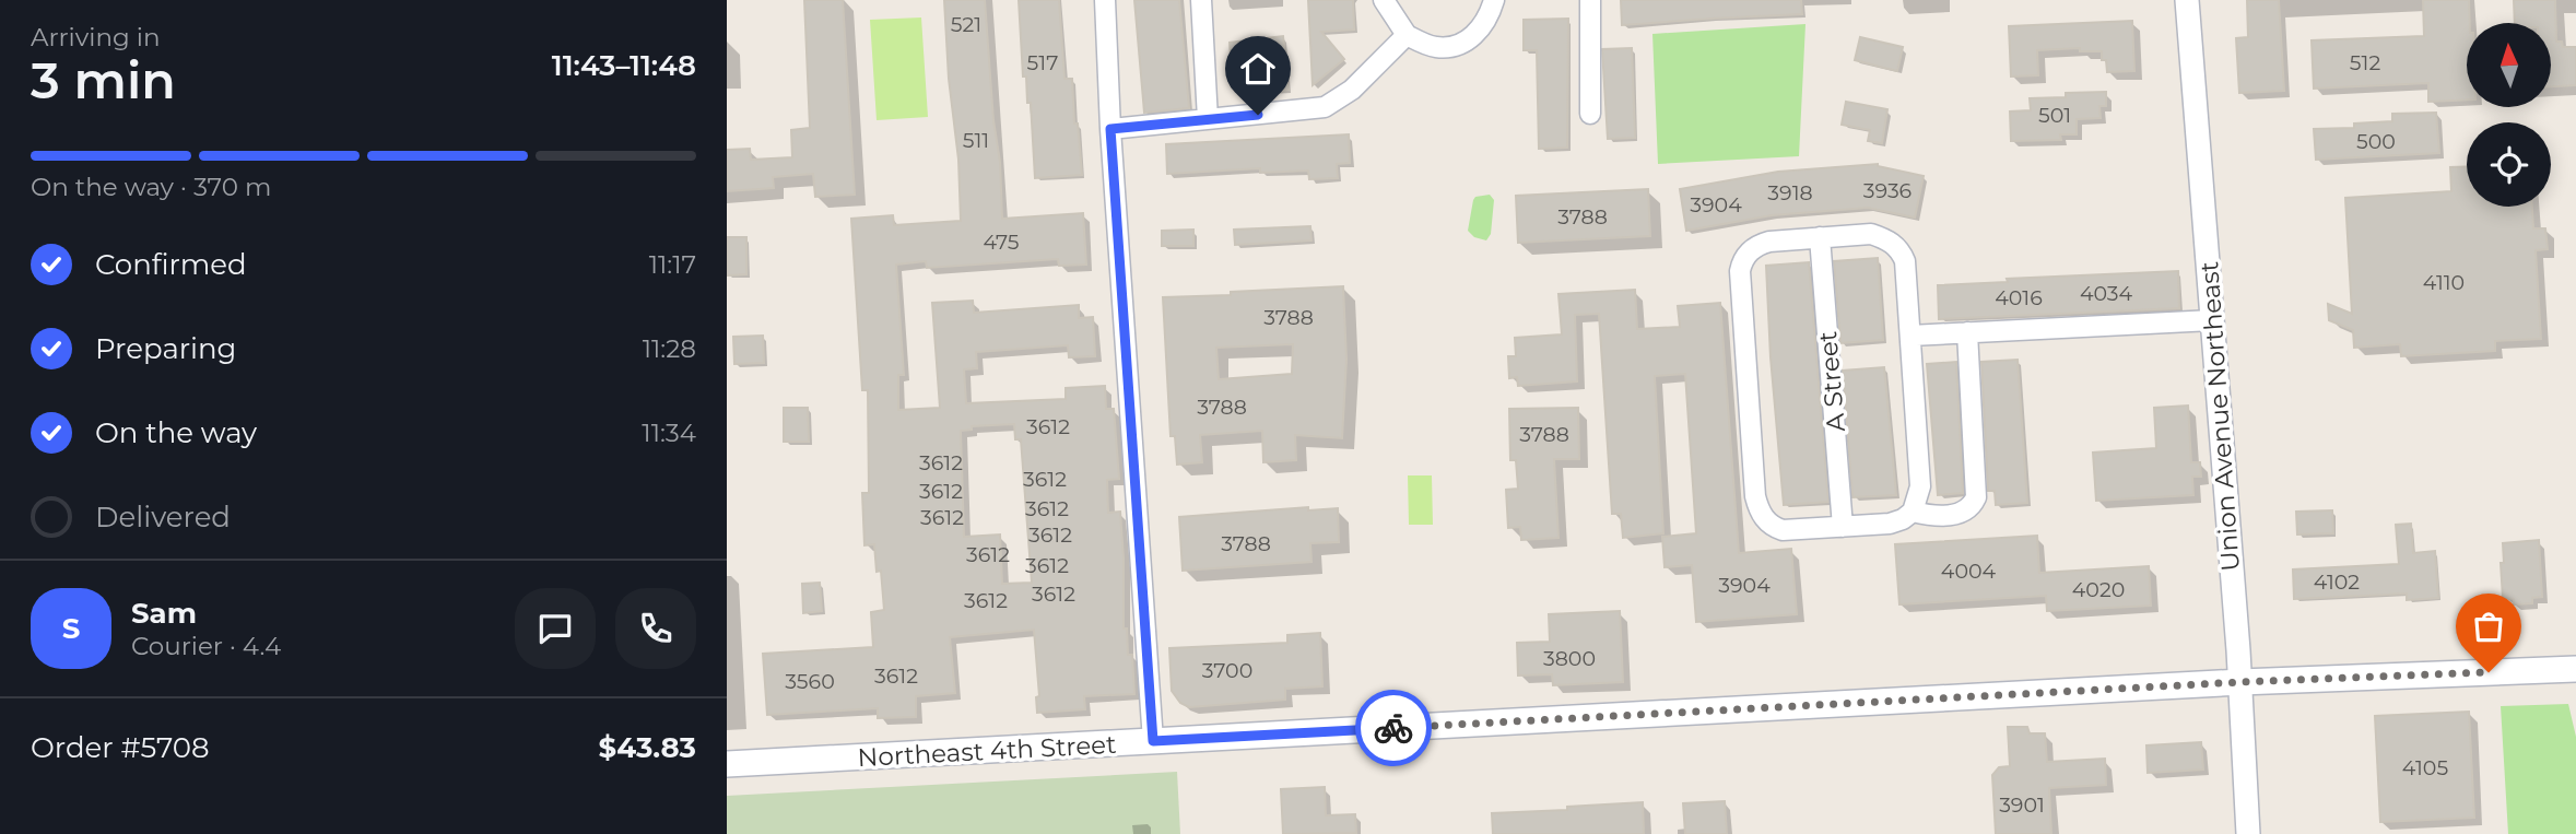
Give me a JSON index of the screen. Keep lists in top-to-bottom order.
{
  "streets": {
    "main road": ["Northeast 4th Street"],
    "street": ["A Street", "Union Avenue Northeast"]
  },
  "crossings": [
    ["Union Avenue Northeast", "Northeast 4th Street"]
  ],
  "house_numbers": [
    "521",
    "517",
    "512",
    "501",
    "511",
    "500",
    "3936",
    "3918",
    "3904",
    "3788",
    "475",
    "4110",
    "4034",
    "4016",
    "3788",
    "3788",
    "3612",
    "3788",
    "3612",
    "3612",
    "3612",
    "3612",
    "3612",
    "3612",
    "3788",
    "3612",
    "3612",
    "4004",
    "4102",
    "3904",
    "4020",
    "3612",
    "3612",
    "3800",
    "3700",
    "3612",
    "3560",
    "4105",
    "3901"
  ],
  "north": "top",
  "page": {
    "heading": ["3 min", "Arriving in", "11:43–11:48"],
    "panel": [
      "Sam",
      "Courier · 4.4",
      "Order #5708",
      "$43.83"
    ],
    "bar": "On the way · 370 m",
    "list": [
      ["Confirmed", "11:17"],
      ["Preparing", "11:28"],
      ["On the way", "11:34"],
      "Delivered"
    ],
    "round": "S"
  }
}
